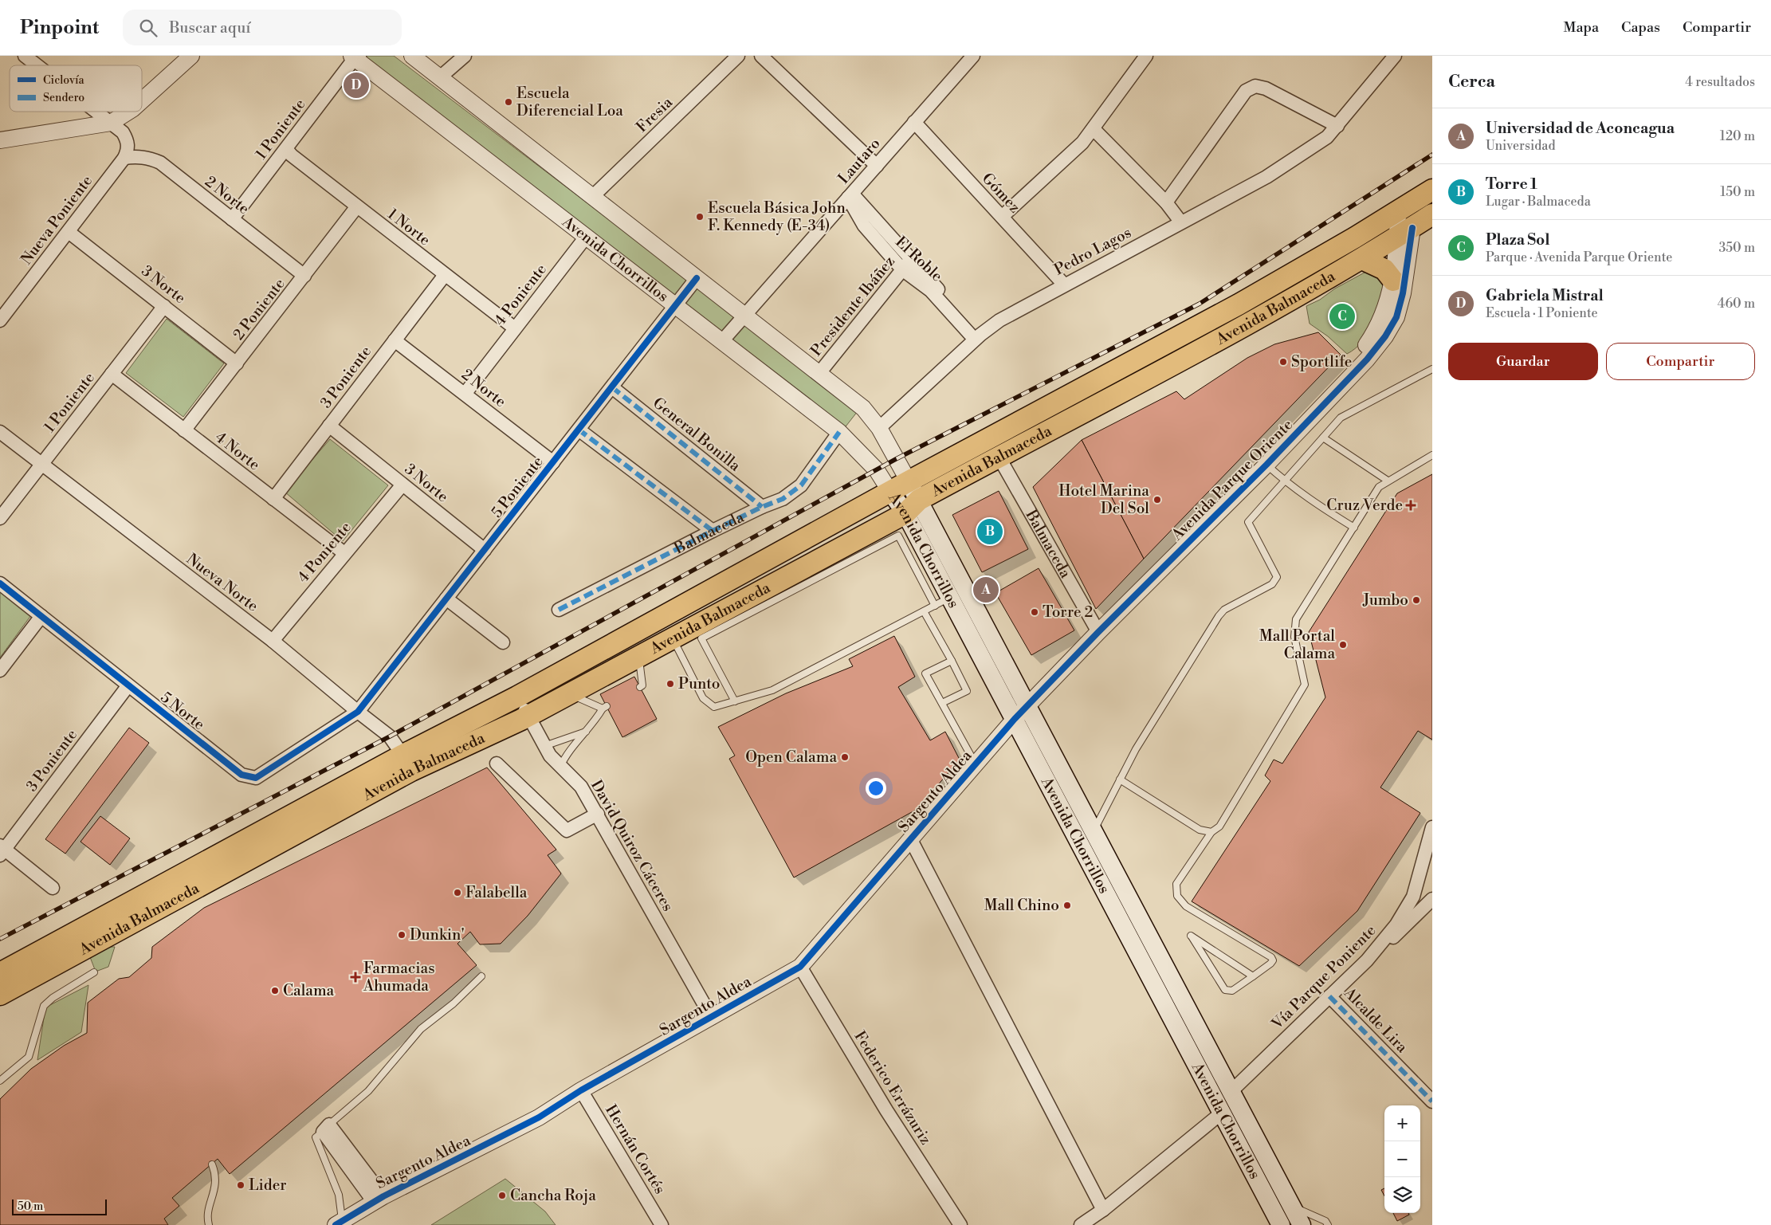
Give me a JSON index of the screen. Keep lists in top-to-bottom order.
{
  "streets": {
    "main road": ["Avenida Chorrillos", "Avenida Balmaceda"],
    "street": [
      "Fresia",
      "1 Poniente",
      "Lautaro",
      "Gómez",
      "2 Norte",
      "Nueva Poniente",
      "1 Norte",
      "Pedro Lagos",
      "El Roble",
      "3 Norte",
      "4 Poniente",
      "Presidente Ibáñez",
      "2 Poniente",
      "3 Poniente",
      "General Bonilla",
      "4 Norte",
      "Avenida Parque Oriente",
      "5 Poniente",
      "Balmaceda",
      "Nueva Norte",
      "5 Norte",
      "Sargento Aldea",
      "David Quiroz Cáceres",
      "Vía Parque Poniente",
      "Alcalde Lira",
      "Federico Errázuriz",
      "Hernán Cortés"
    ]
  },
  "crossings": [
    ["Fresia", "Avenida Chorrillos"],
    ["1 Poniente", "2 Norte"],
    ["1 Poniente", "1 Norte"],
    ["1 Poniente", "Avenida Chorrillos"],
    ["1 Poniente", "3 Norte"],
    ["1 Poniente", "4 Norte"],
    ["1 Poniente", "Nueva Norte"],
    ["Lautaro", "Gómez"],
    ["Lautaro", "Avenida Chorrillos"],
    ["Lautaro", "El Roble"],
    ["Gómez", "Pedro Lagos"],
    ["2 Norte", "Nueva Poniente"],
    ["2 Norte", "4 Poniente"],
    ["2 Norte", "2 Poniente"],
    ["2 Norte", "3 Poniente"],
    ["2 Norte", "5 Poniente"],
    ["Nueva Poniente", "3 Norte"],
    ["1 Norte", "4 Poniente"],
    ["1 Norte", "2 Poniente"],
    ["1 Norte", "3 Poniente"],
    ["Pedro Lagos", "Avenida Chorrillos"],
    ["Pedro Lagos", "El Roble"],
    ["Avenida Chorrillos", "4 Poniente"],
    ["Avenida Chorrillos", "Presidente Ibáñez"],
    ["Avenida Chorrillos", "Avenida Balmaceda"],
    ["Avenida Chorrillos", "Avenida Parque Oriente"],
    ["Avenida Chorrillos", "5 Poniente"],
    ["Avenida Chorrillos", "Balmaceda"],
    ["Avenida Chorrillos", "Sargento Aldea"],
    ["Avenida Chorrillos", "Vía Parque Poniente"],
    ["El Roble", "Presidente Ibáñez"],
    ["3 Norte", "4 Poniente"],
    ["3 Norte", "2 Poniente"],
    ["3 Norte", "3 Poniente"],
    ["3 Norte", "5 Poniente"],
    ["4 Poniente", "4 Norte"],
    ["4 Poniente", "Nueva Norte"],
    ["Avenida Balmaceda", "Avenida Parque Oriente"],
    ["Avenida Balmaceda", "Balmaceda"],
    ["Avenida Balmaceda", "Nueva Norte"],
    ["Avenida Balmaceda", "David Quiroz Cáceres"],
    ["2 Poniente", "4 Norte"],
    ["3 Poniente", "4 Norte"],
    ["3 Poniente", "5 Norte"],
    ["General Bonilla", "5 Poniente"],
    ["General Bonilla", "Balmaceda"],
    ["Avenida Parque Oriente", "Balmaceda"],
    ["Avenida Parque Oriente", "Sargento Aldea"],
    ["5 Poniente", "Nueva Norte"],
    ["5 Poniente", "5 Norte"],
    ["Nueva Norte", "5 Norte"],
    ["Sargento Aldea", "David Quiroz Cáceres"],
    ["Sargento Aldea", "Federico Errázuriz"],
    ["Sargento Aldea", "Hernán Cortés"],
    ["Vía Parque Poniente", "Alcalde Lira"]
  ],
  "places": {
    "other": [
      "Escuela Diferencial Loa",
      "Escuela Básica John F. Kennedy (E-34)",
      "Sportlife",
      "Hotel Marina Del Sol",
      "Jumbo",
      "Torre 2",
      "Mall Portal Calama",
      "Punto",
      "Open Calama",
      "Falabella",
      "Mall Chino",
      "Dunkin'",
      "Calama",
      "Lider",
      "Cancha Roja"
    ],
    "health": ["Cruz Verde", "Farmacias Ahumada"]
  },
  "legend": ["Ciclovía", "Sendero"],
  "scale_bar": "50 m",
  "page": {
    "header": "Pinpoint",
    "search": "Buscar aquí",
    "nav": ["Mapa", "Capas", "Compartir"],
    "heading": ["Cerca", "4 resultados"],
    "pins": [
      "D",
      "C",
      "B",
      "A"
    ],
    "list": [
      {
        "mark": "A",
        "name": "Universidad de Aconcagua",
        "note": "Universidad",
        "value": "120 m"
      },
      {
        "mark": "B",
        "name": "Torre 1",
        "note": "Lugar · Balmaceda",
        "value": "150 m"
      },
      {
        "mark": "C",
        "name": "Plaza Sol",
        "note": "Parque · Avenida Parque Oriente",
        "value": "350 m"
      },
      {
        "mark": "D",
        "name": "Gabriela Mistral",
        "note": "Escuela · 1 Poniente",
        "value": "460 m"
      }
    ],
    "buttons": ["Guardar", "Compartir"],
    "map_buttons": ["+", "−"],
    "scale": "50 m"
  }
}
